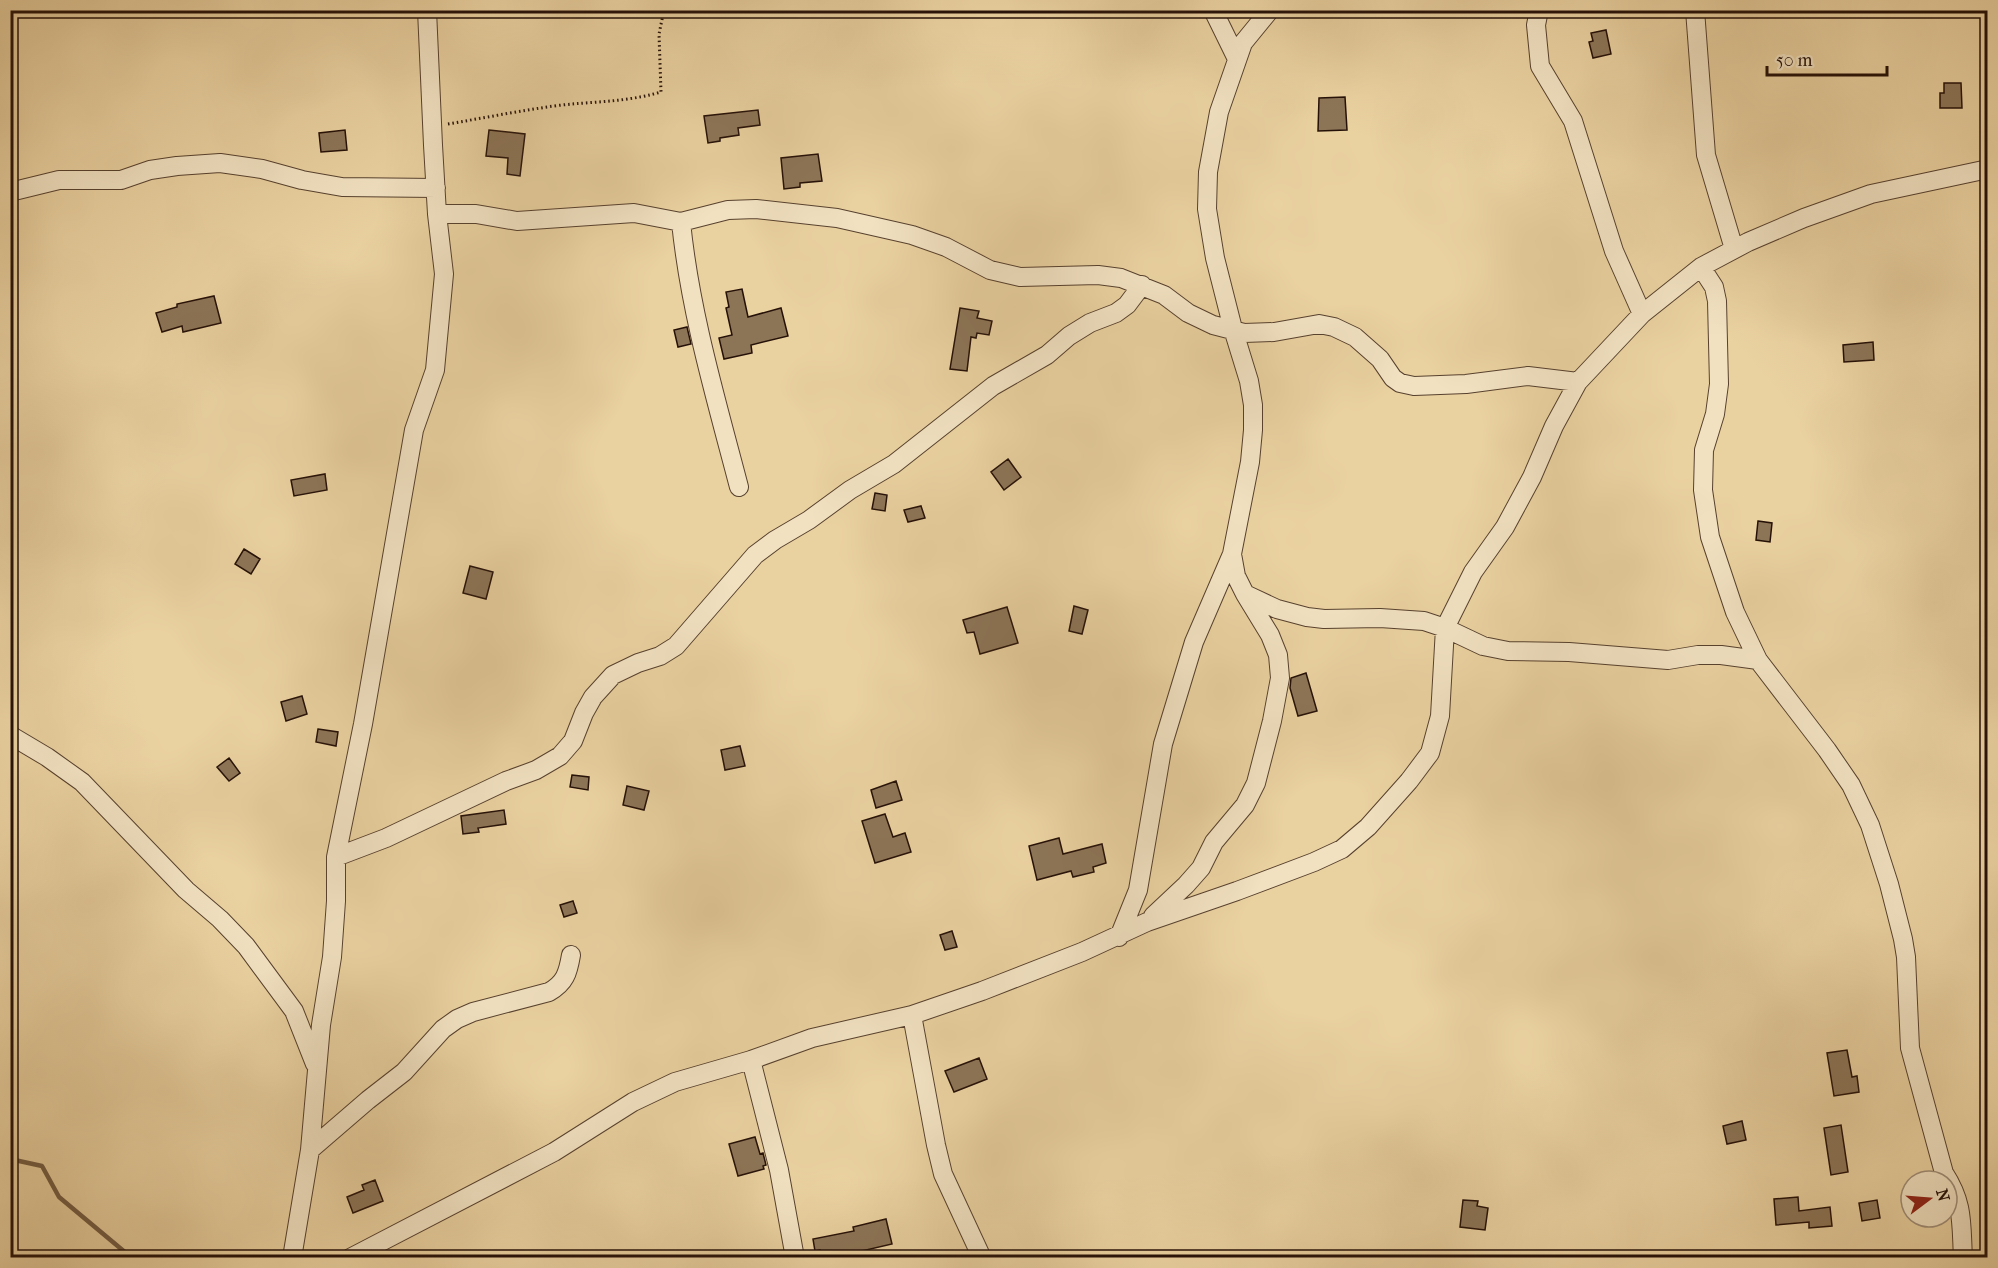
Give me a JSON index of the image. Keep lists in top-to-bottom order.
{
  "scale_bar": "50 m",
  "north": "right"
}
